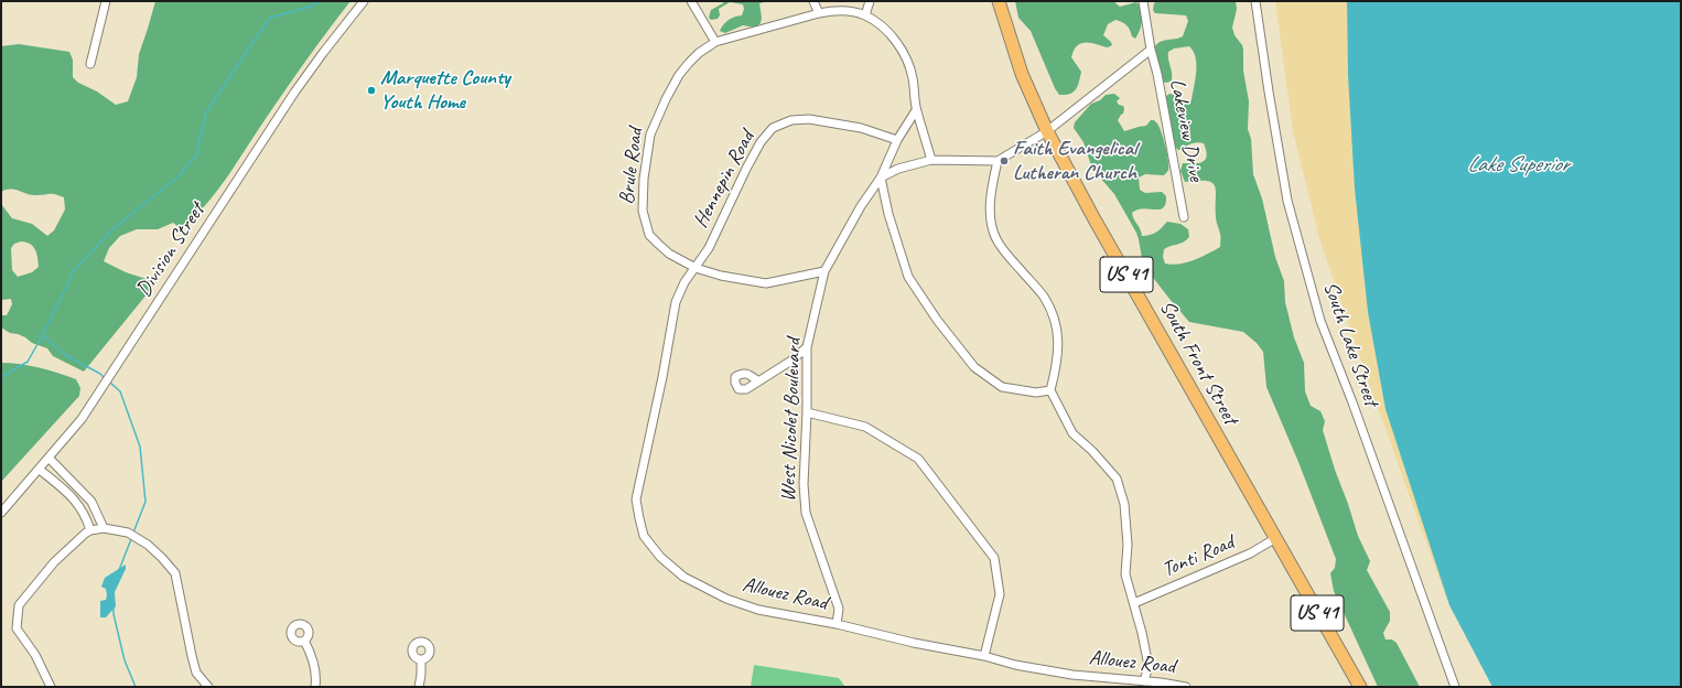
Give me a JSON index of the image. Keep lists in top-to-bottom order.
{
  "streets": {
    "highway": ["US 41", "South Front Street"],
    "street": [
      "Lakeview Drive",
      "Brule Road",
      "Hennepin Road",
      "Division Street",
      "South Lake Street",
      "West Nicolet Boulevard",
      "Tonti Road",
      "Allouez Road"
    ]
  },
  "crossings": [
    ["Brule Road", "Hennepin Road"],
    ["Brule Road", "West Nicolet Boulevard"],
    ["Brule Road", "Allouez Road"],
    ["Hennepin Road", "West Nicolet Boulevard"],
    ["Hennepin Road", "Allouez Road"],
    ["South Front Street", "Tonti Road"],
    ["West Nicolet Boulevard", "Allouez Road"]
  ],
  "water": ["Lake Superior"],
  "places": ["Marquette County Youth Home", "Faith Evangelical Lutheran Church"]
}
